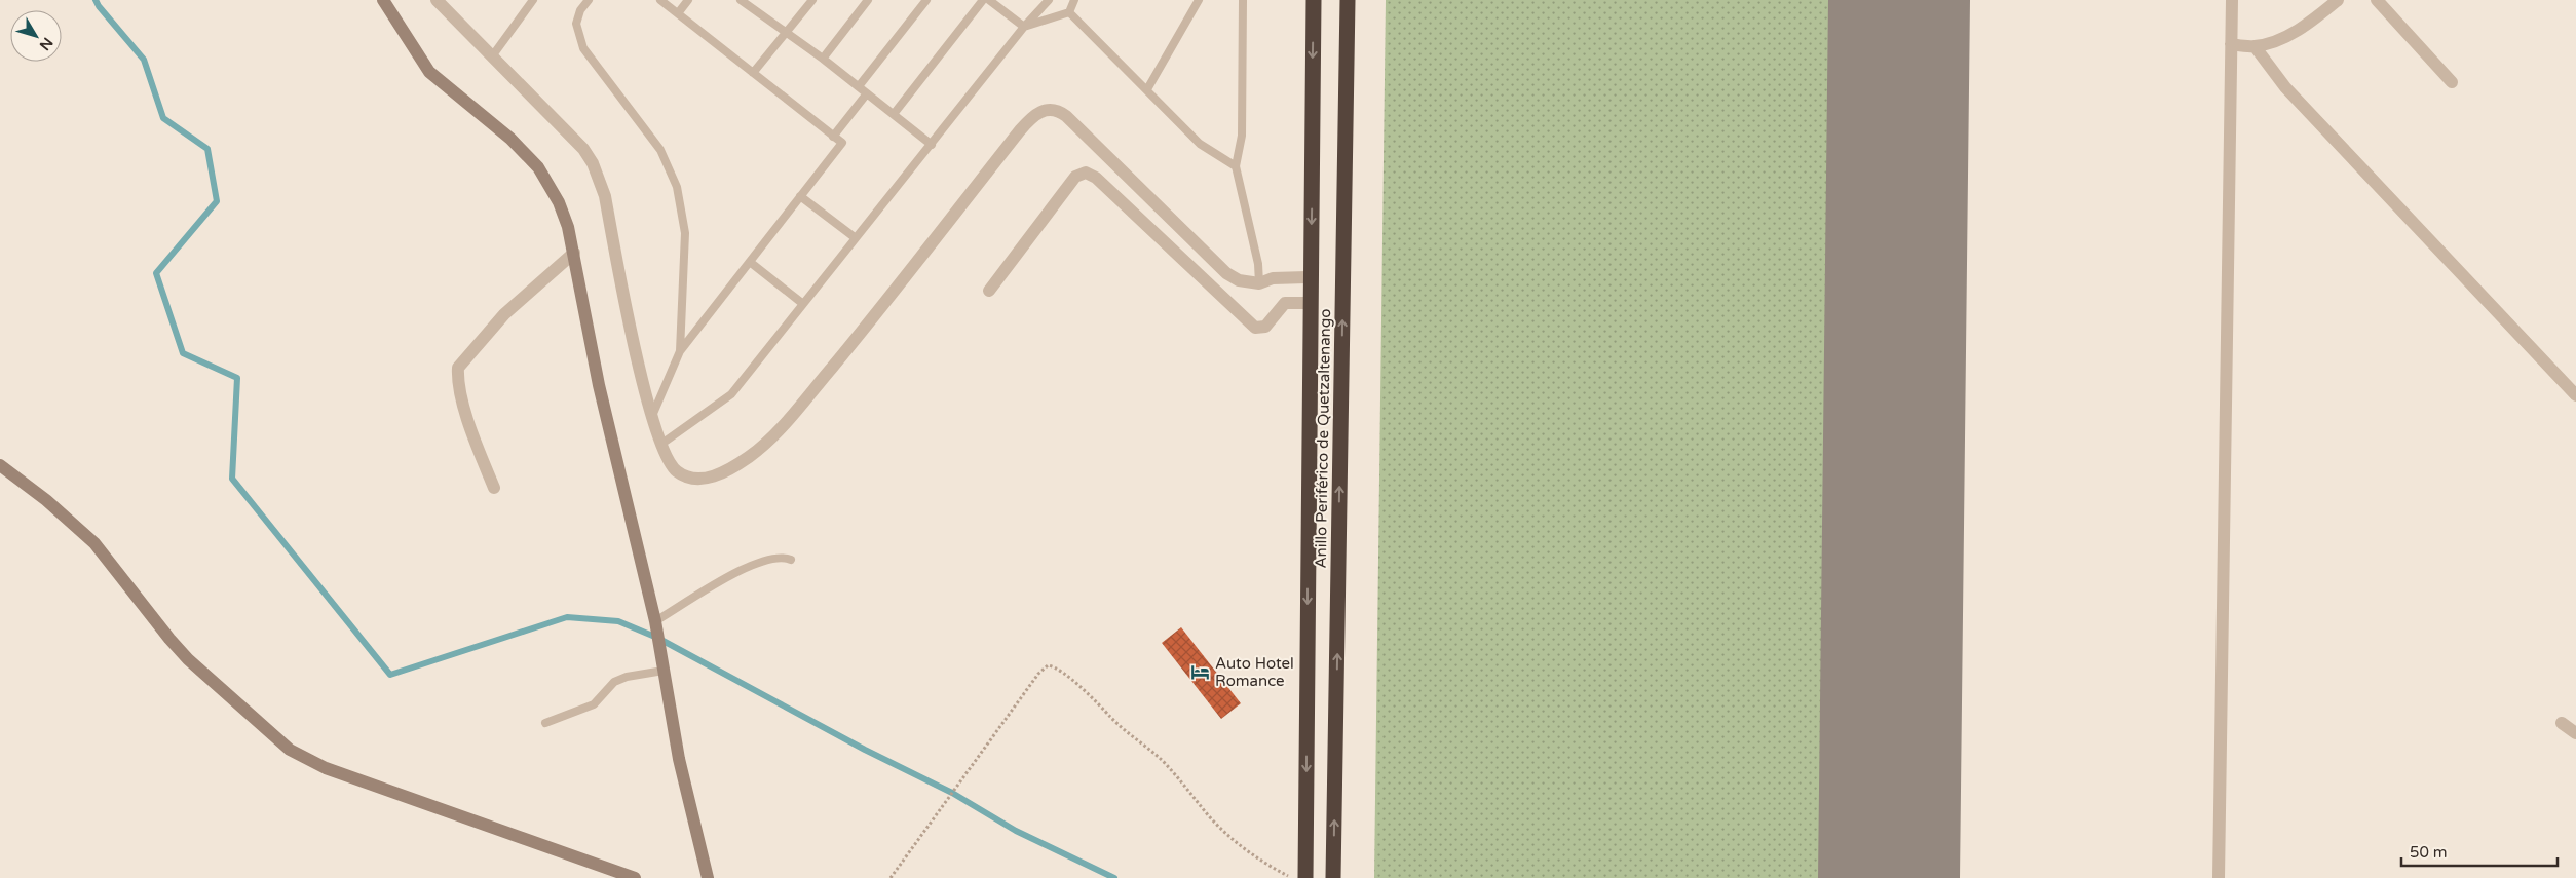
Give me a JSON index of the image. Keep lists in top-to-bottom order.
{
  "streets": {
    "highway": ["Anillo Periférico de Quetzaltenango"]
  },
  "places": {
    "hotel": ["Auto Hotel Romance"]
  },
  "scale_bar": "50 m",
  "north": "bottom right"
}
